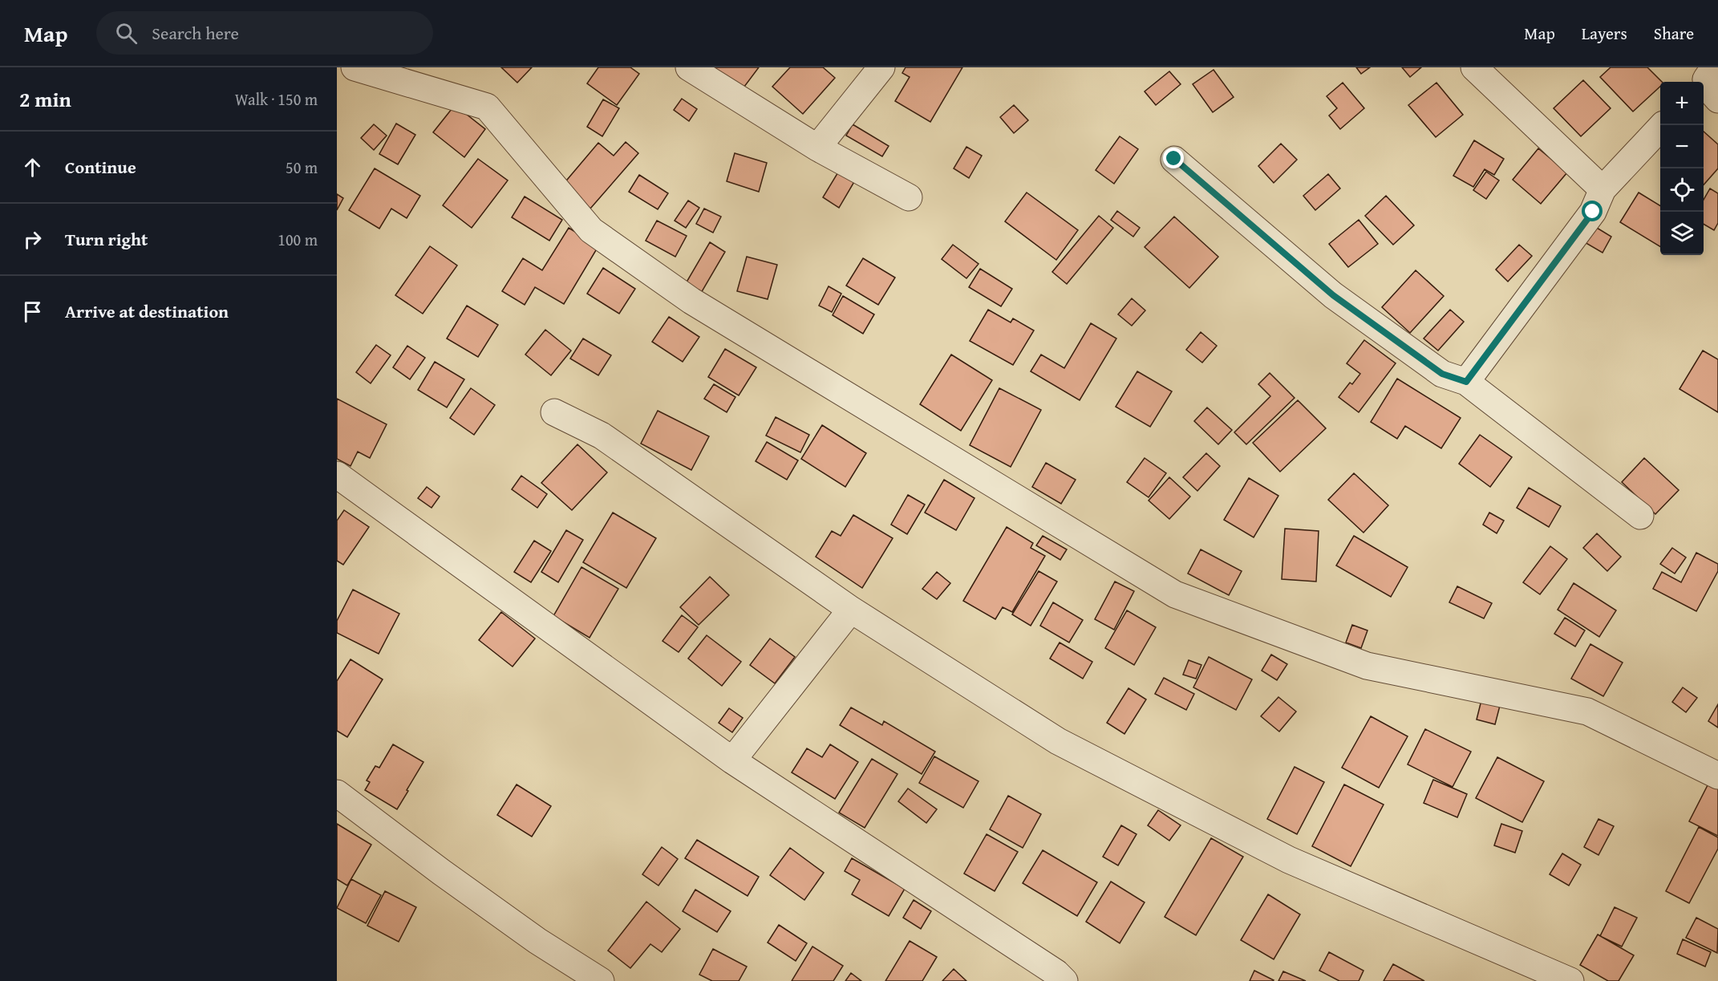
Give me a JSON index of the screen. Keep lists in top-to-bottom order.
{
  "page": {
    "header": "Map",
    "search": "Search here",
    "nav": ["Map", "Layers", "Share"],
    "heading": ["2 min", "Walk · 150 m"],
    "map_buttons": ["+", "−"],
    "list": [
      ["Continue", "50 m"],
      ["Turn right", "100 m"],
      "Arrive at destination"
    ]
  }
}
